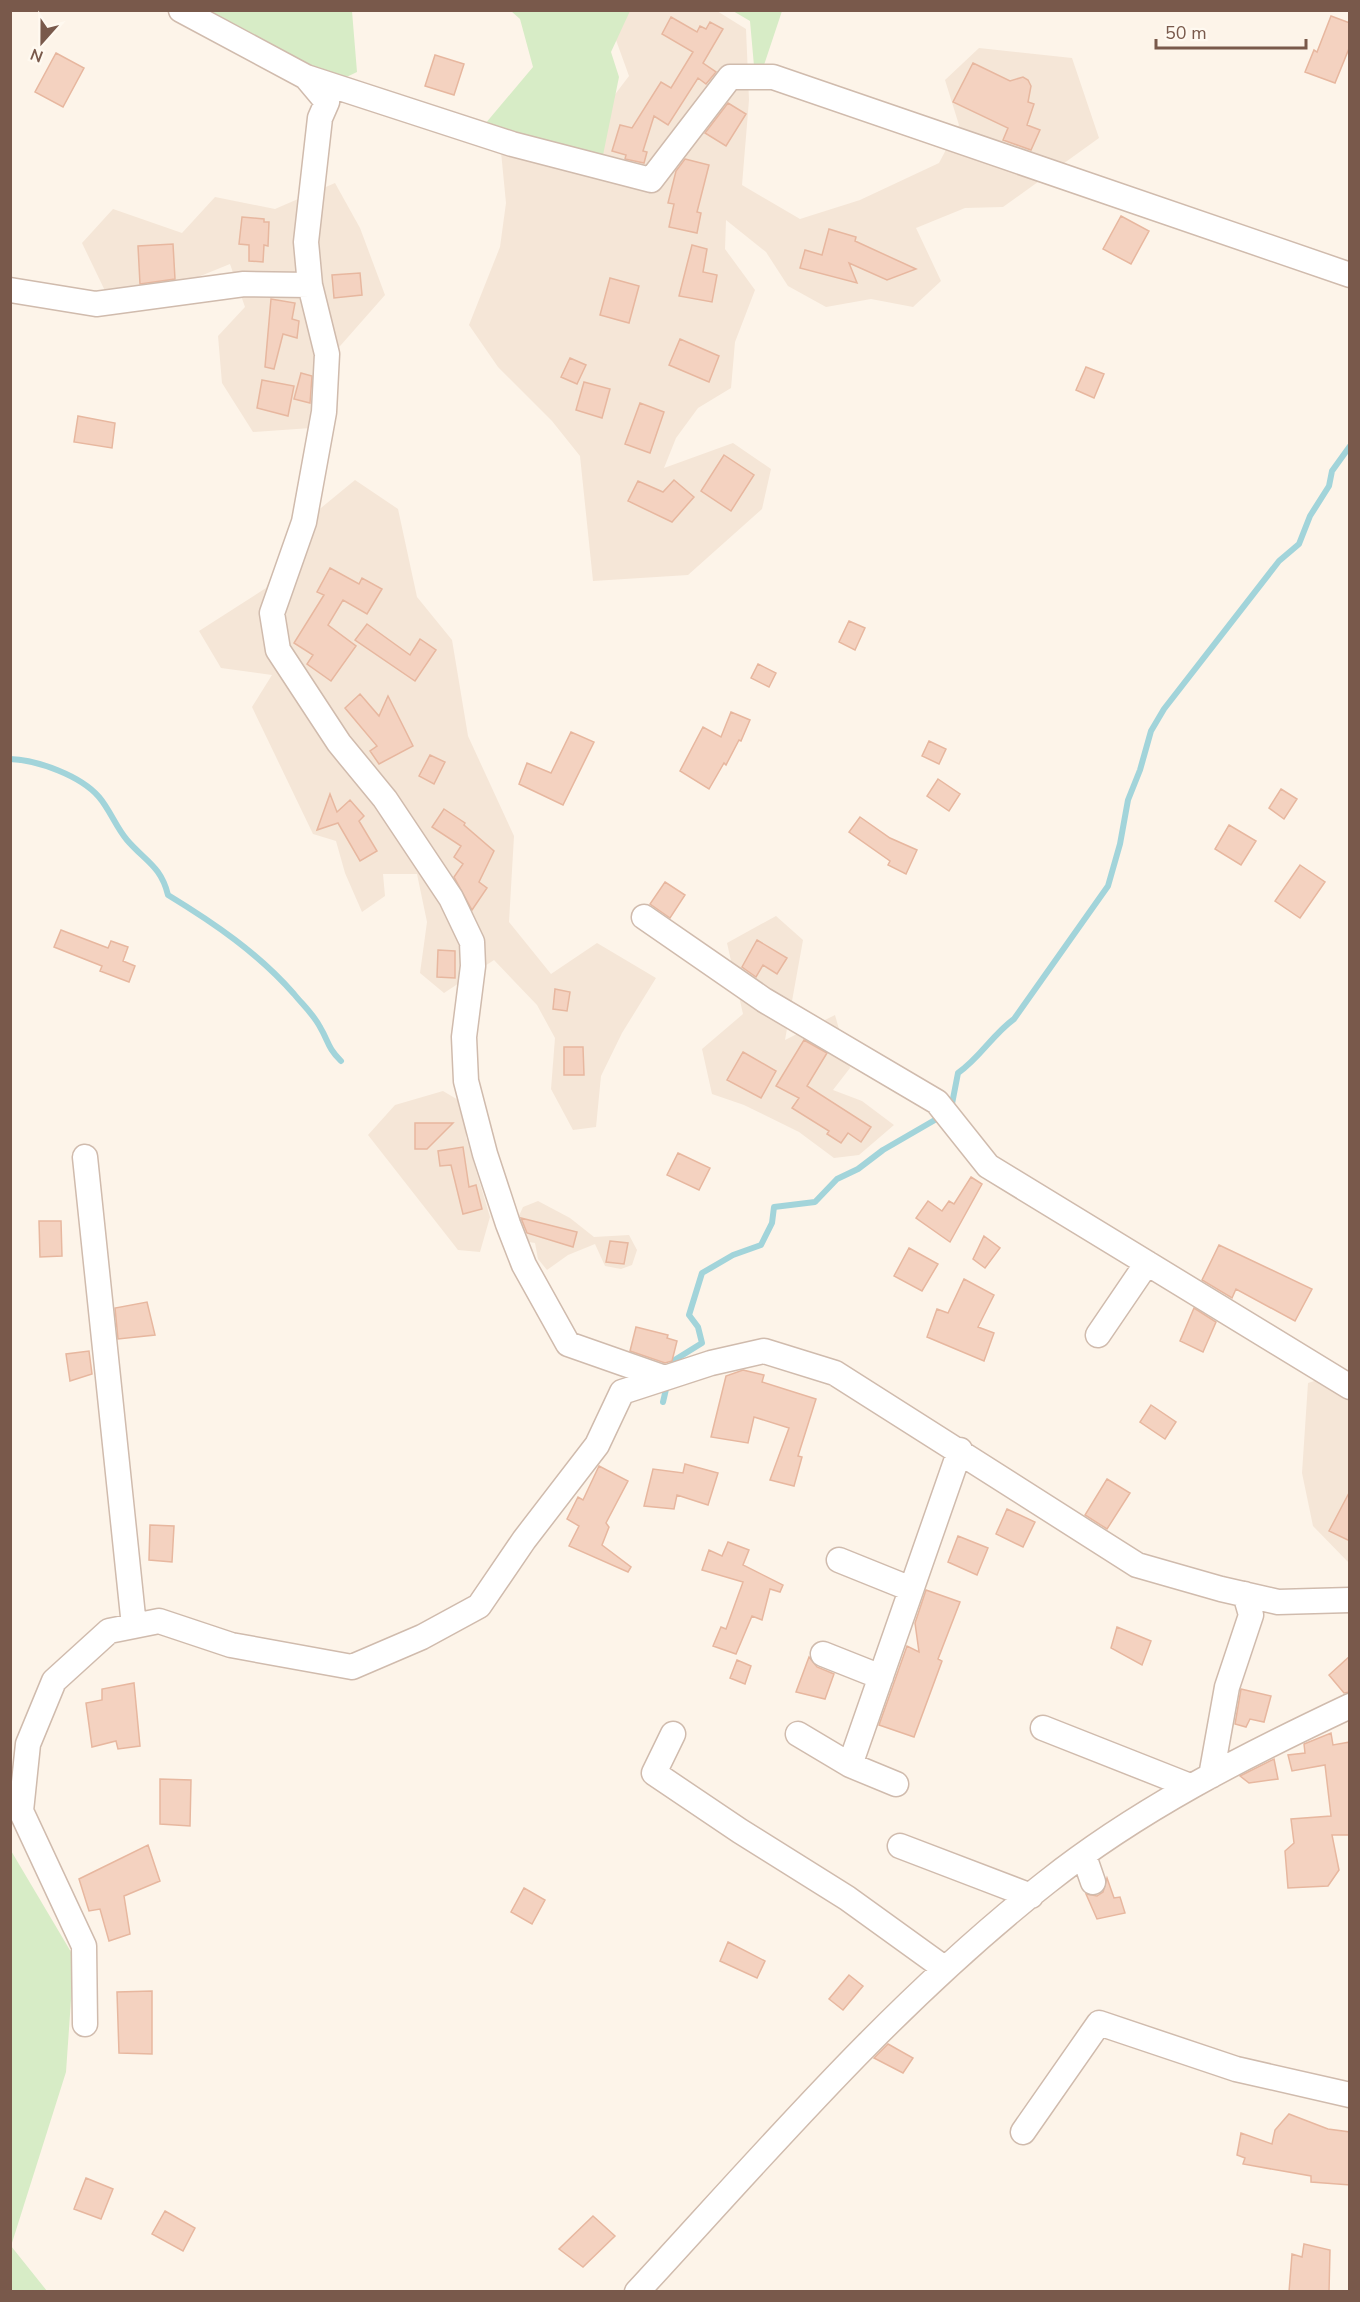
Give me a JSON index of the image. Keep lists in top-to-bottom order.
{
  "scale_bar": "50 m",
  "north": "bottom"
}
